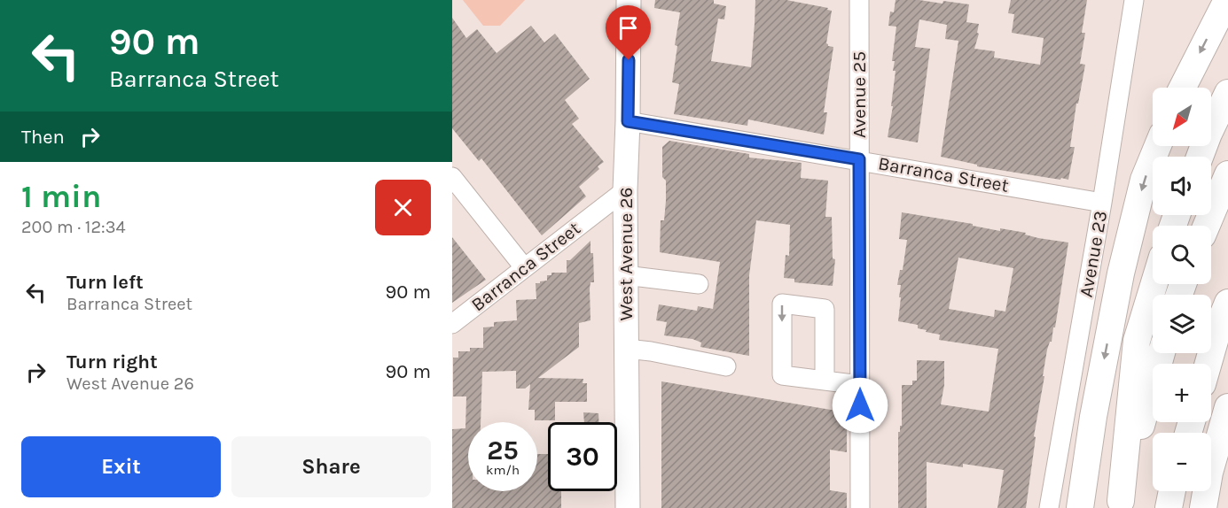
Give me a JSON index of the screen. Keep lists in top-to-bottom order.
{
  "streets": {
    "main road": ["West Avenue 26"],
    "street": ["Avenue 25", "Barranca Street", "Avenue 23"]
  },
  "crossings": [
    ["Avenue 25", "Barranca Street"],
    ["Barranca Street", "West Avenue 26"],
    ["Barranca Street", "Avenue 23"]
  ],
  "north": "bottom left",
  "page": {
    "turn": ["90 m", "Barranca Street"],
    "map_buttons": ["+", "−"],
    "then": "Then",
    "heading": ["1 min", "200 m · 12:34"],
    "list": [
      {
        "name": "Turn left",
        "note": "Barranca Street",
        "value": "90 m"
      },
      {
        "name": "Turn right",
        "note": "West Avenue 26",
        "value": "90 m"
      }
    ],
    "speed": "25 km/h",
    "limit": "30",
    "buttons": ["Exit", "Share"]
  }
}
